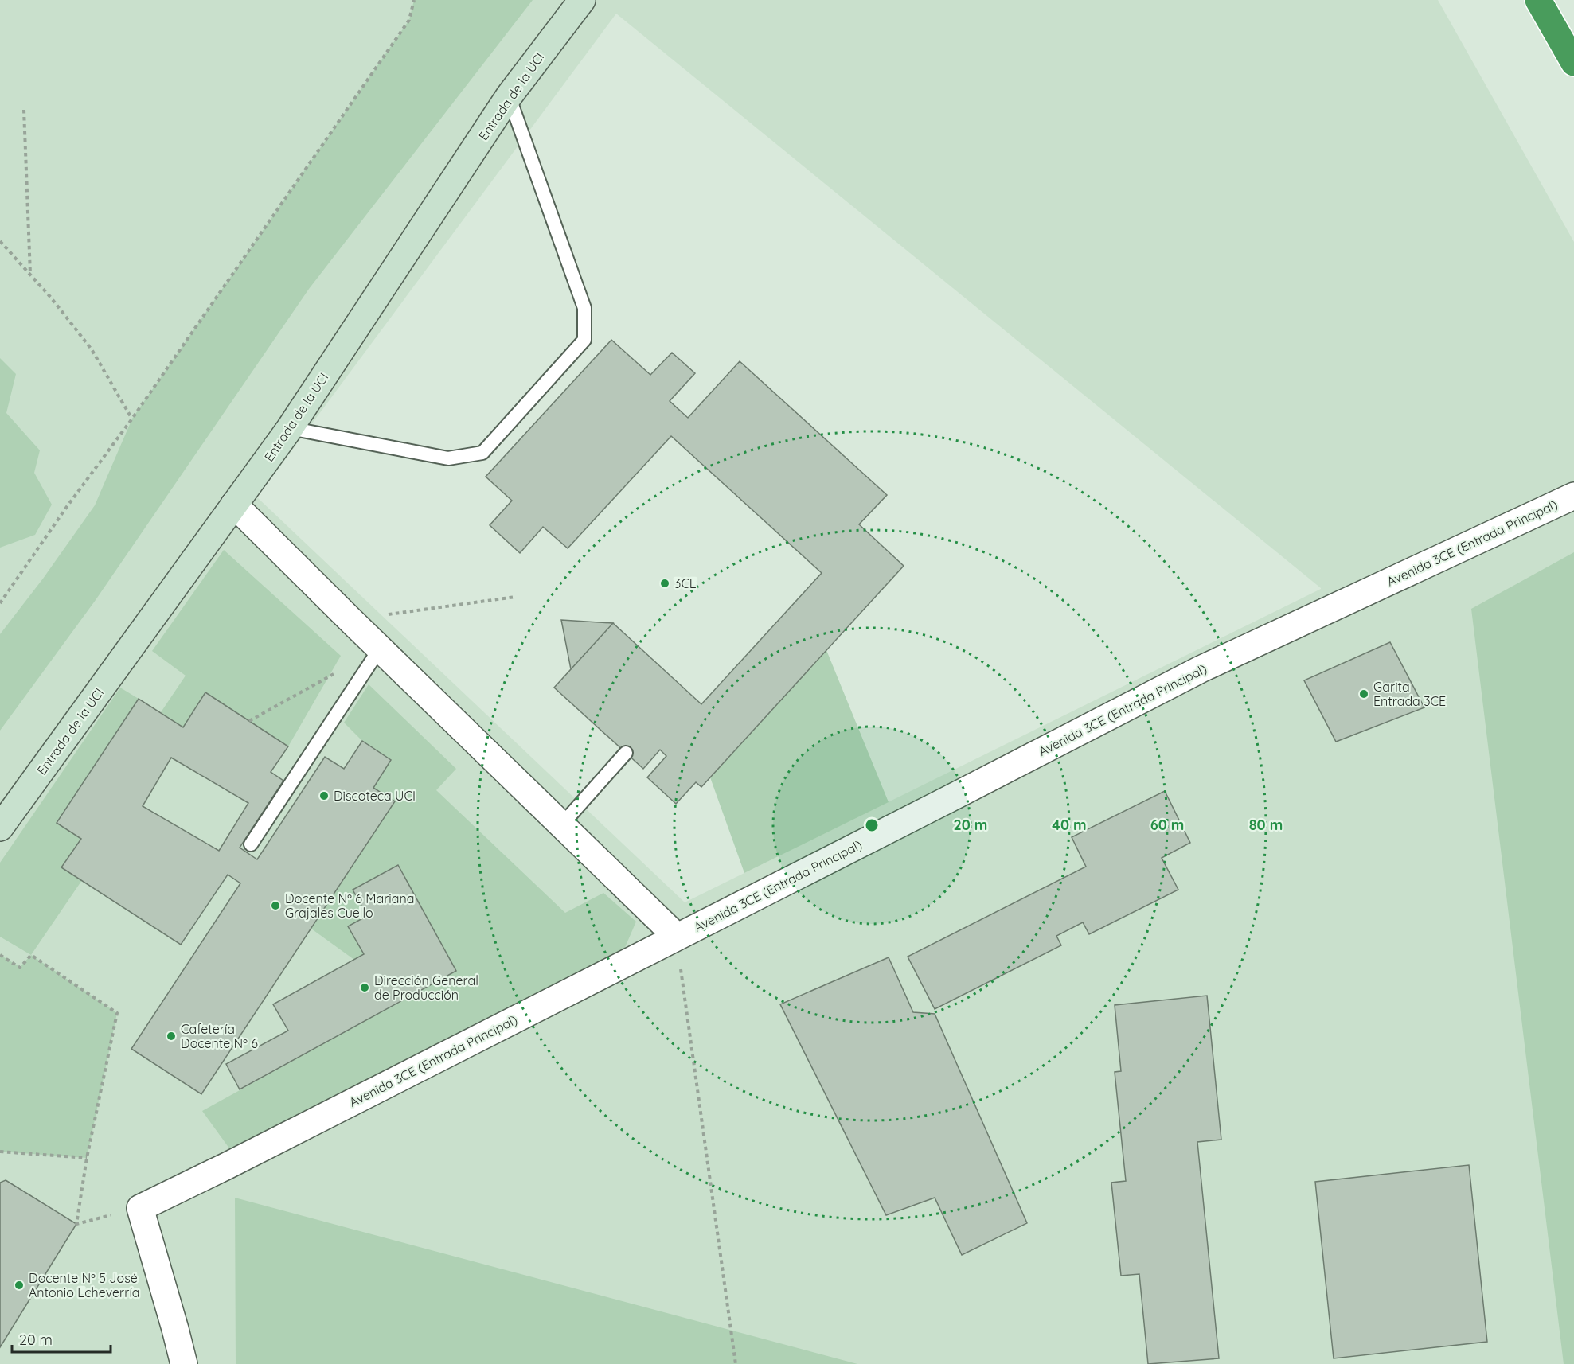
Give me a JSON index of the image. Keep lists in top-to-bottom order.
{
  "streets": {
    "street": ["Entrada de la UCI", "Avenida 3CE (Entrada Principal)"]
  },
  "places": [
    "3CE",
    "Garita Entrada 3CE",
    "Discoteca UCI",
    "Docente Nº 6 Mariana Grajales Cuello",
    "Dirección General de Producción",
    "Cafetería Docente Nº 6",
    "Docente Nº 5 José Antonio Echeverría"
  ],
  "scale_bar": "20 m",
  "rings": [
    "20 m",
    "40 m",
    "60 m",
    "80 m"
  ]
}
